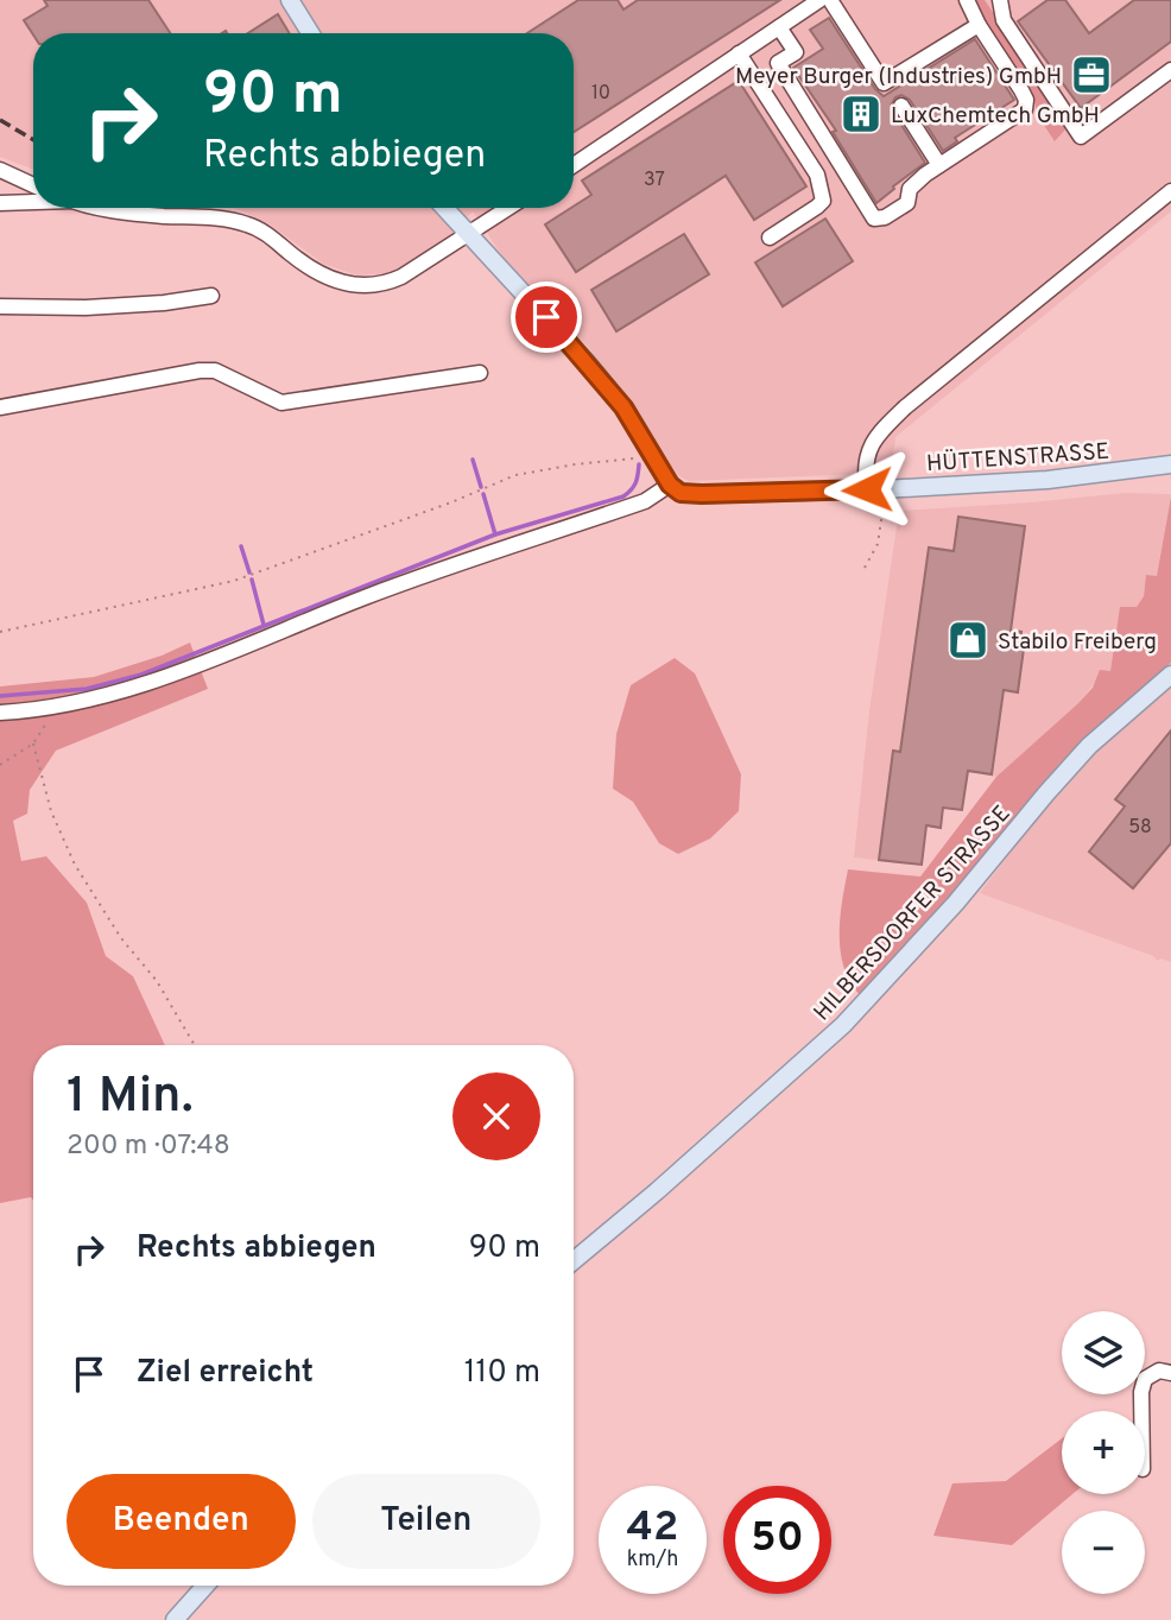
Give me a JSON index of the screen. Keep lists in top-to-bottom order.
{
  "streets": {
    "main road": ["HÜTTENSTRASSE", "HILBERSDORFER STRASSE"]
  },
  "places": {
    "office": ["Meyer Burger (Industries) GmbH"],
    "building": ["LuxChemtech GmbH"],
    "shop": ["Stabilo Freiberg"]
  },
  "house_numbers": ["10", "37", "58"],
  "page": {
    "turn": ["90 m", "Rechts abbiegen"],
    "heading": ["1 Min.", "200 m · 07:48"],
    "list": [
      {
        "name": "Rechts abbiegen",
        "value": "90 m"
      },
      {
        "name": "Ziel erreicht",
        "value": "110 m"
      }
    ],
    "map_buttons": ["+", "−"],
    "buttons": ["Beenden", "Teilen"],
    "speed": "42 km/h",
    "limit": "50"
  }
}
